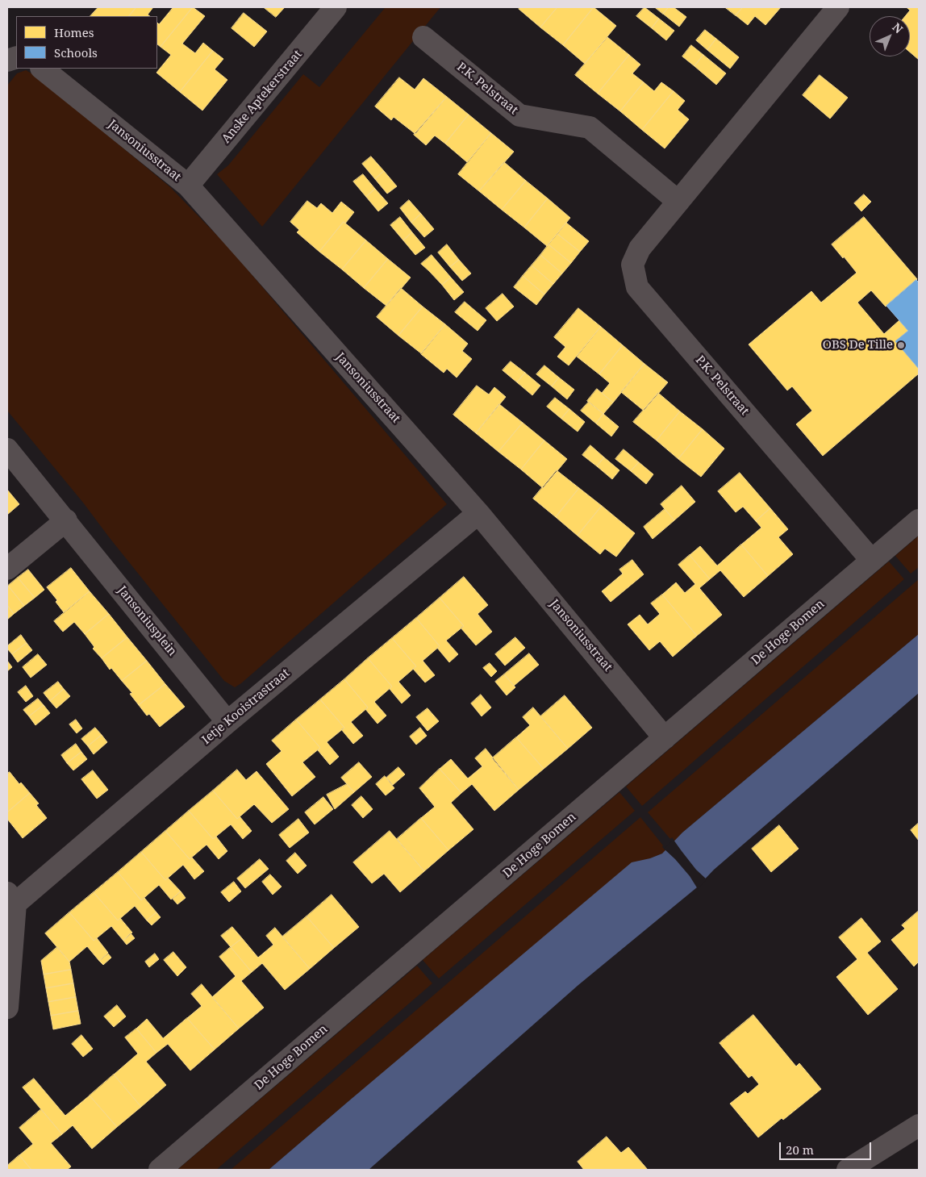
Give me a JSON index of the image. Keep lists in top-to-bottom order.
{
  "streets": {
    "street": [
      "P.K. Pelstraat",
      "Anske Aptekerstraat",
      "Jansoniusstraat",
      "Jansoniusplein",
      "De Hoge Bomen",
      "Ietje Kooistrastraat"
    ]
  },
  "crossings": [
    ["P.K. Pelstraat", "De Hoge Bomen"],
    ["Anske Aptekerstraat", "Jansoniusstraat"],
    ["Jansoniusstraat", "De Hoge Bomen"],
    ["Jansoniusstraat", "Ietje Kooistrastraat"],
    ["Jansoniusplein", "Ietje Kooistrastraat"]
  ],
  "places": ["OBS De Tille"],
  "legend": ["Homes", "Schools"],
  "scale_bar": "20 m",
  "north": "top right"
}
